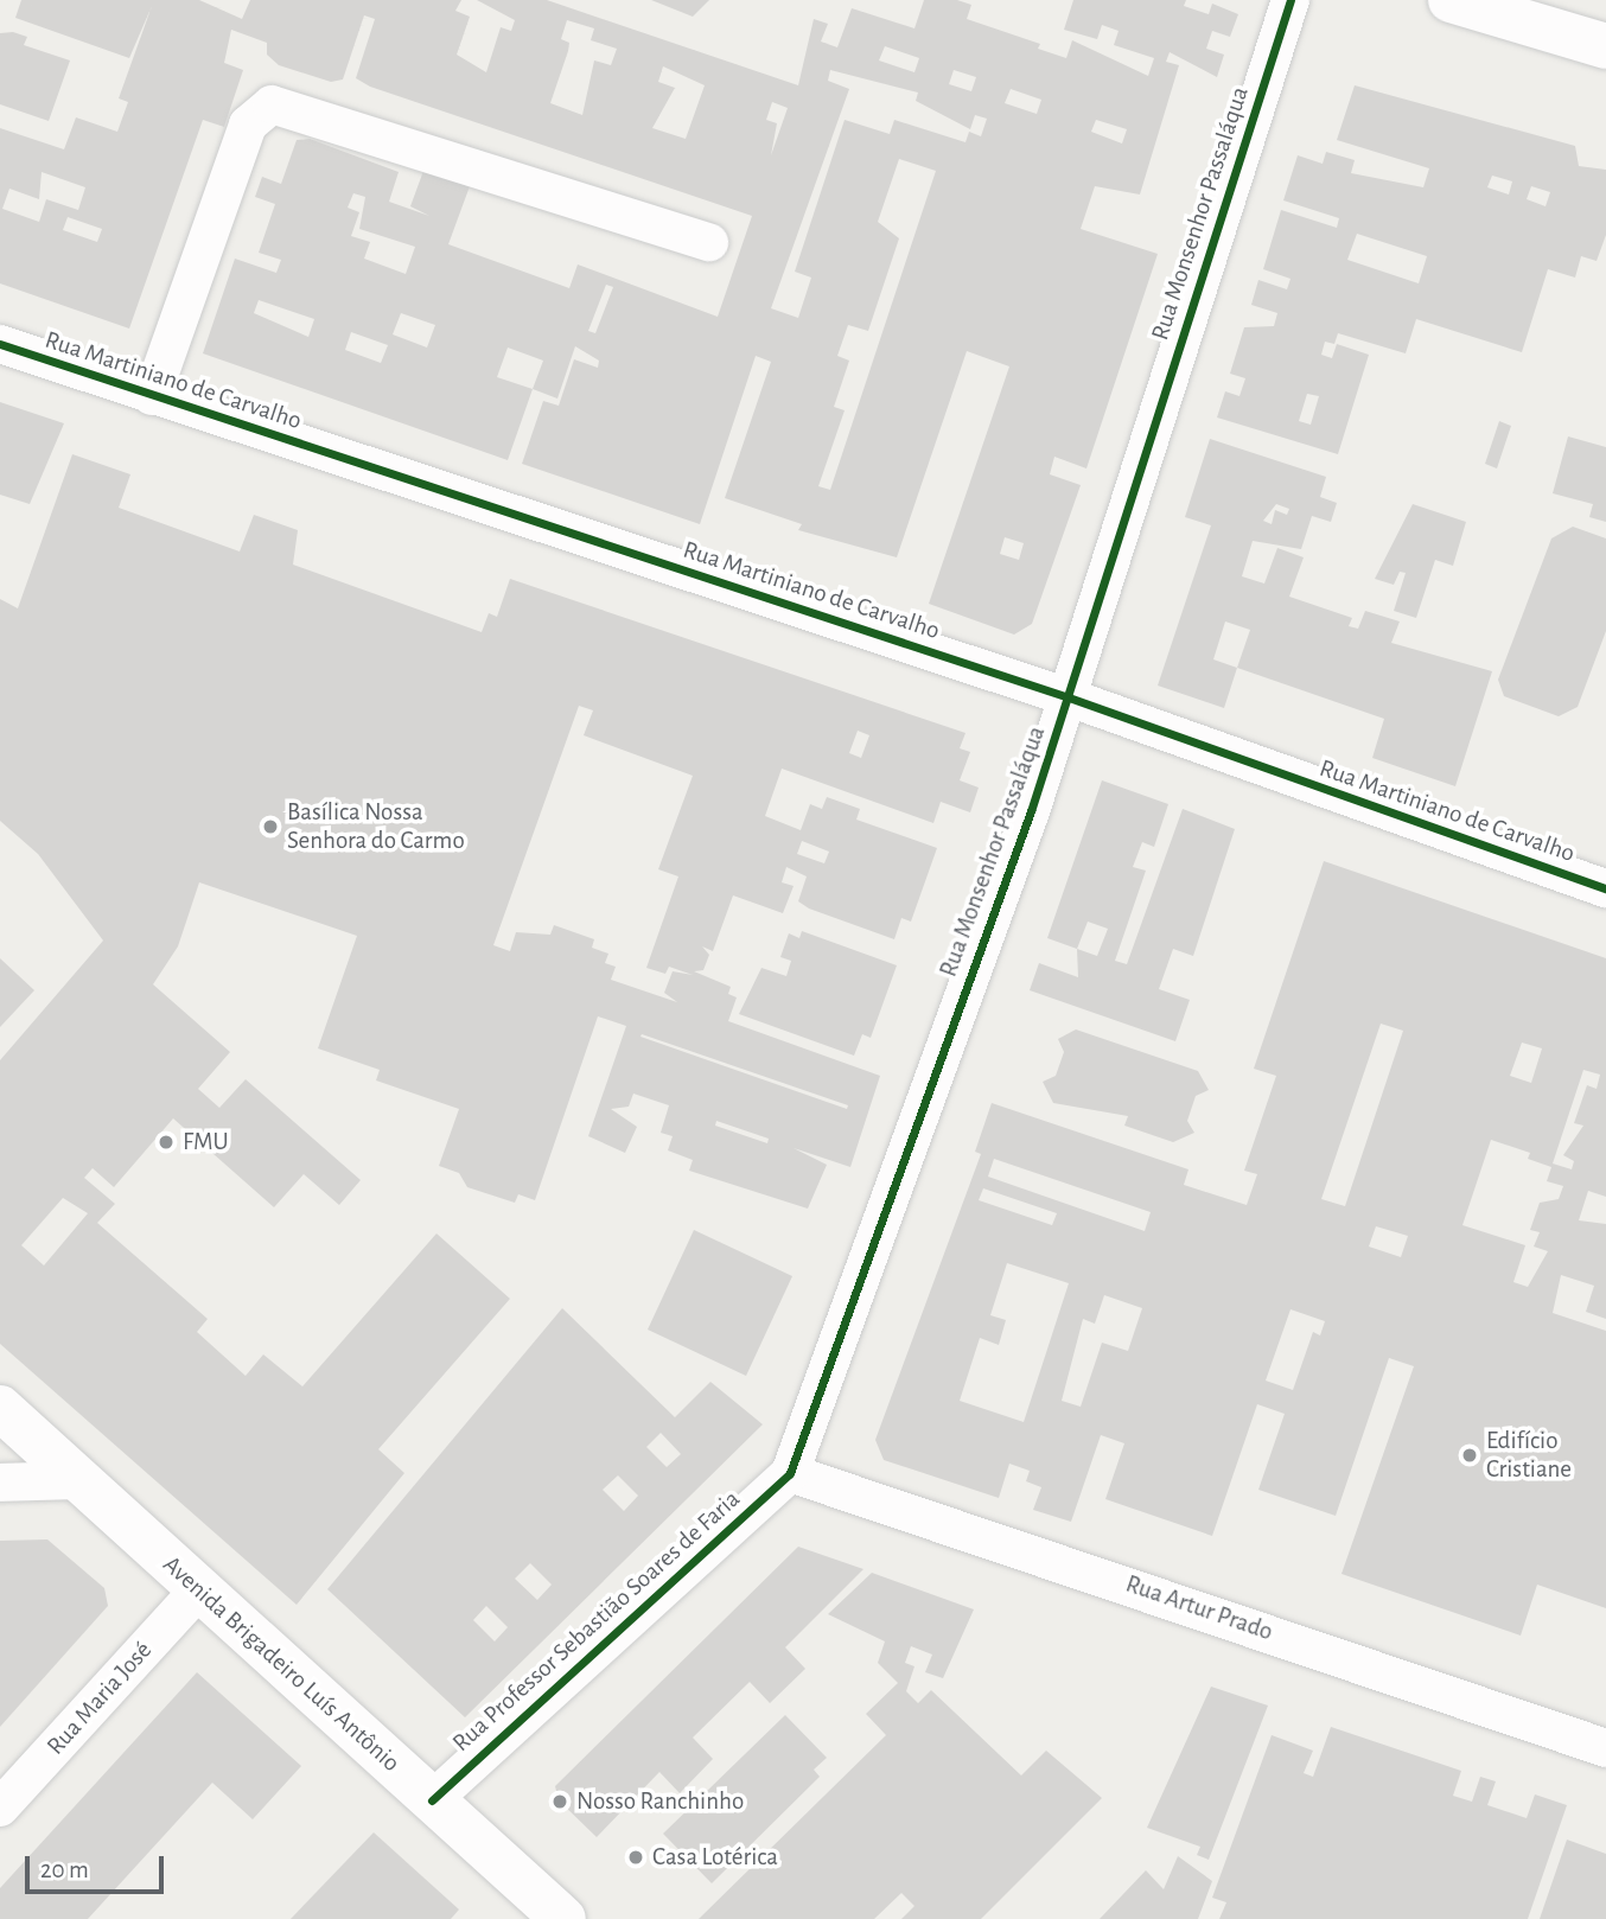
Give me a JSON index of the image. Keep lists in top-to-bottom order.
{
  "streets": {
    "main road": ["Avenida Brigadeiro Luís Antônio"],
    "street": [
      "Rua Monsenhor Passaláqua",
      "Rua Martiniano de Carvalho",
      "Rua Artur Prado",
      "Rua Professor Sebastião Soares de Faria",
      "Rua Maria José"
    ]
  },
  "crossings": [
    ["Rua Monsenhor Passaláqua", "Rua Martiniano de Carvalho"],
    ["Rua Monsenhor Passaláqua", "Rua Artur Prado"],
    ["Rua Monsenhor Passaláqua", "Rua Professor Sebastião Soares de Faria"],
    ["Rua Artur Prado", "Rua Professor Sebastião Soares de Faria"],
    ["Rua Professor Sebastião Soares de Faria", "Avenida Brigadeiro Luís Antônio"],
    ["Avenida Brigadeiro Luís Antônio", "Rua Maria José"]
  ],
  "places": [
    "Basílica Nossa Senhora do Carmo",
    "FMU",
    "Edifício Cristiane",
    "Nosso Ranchinho",
    "Casa Lotérica"
  ],
  "scale_bar": "20 m"
}
